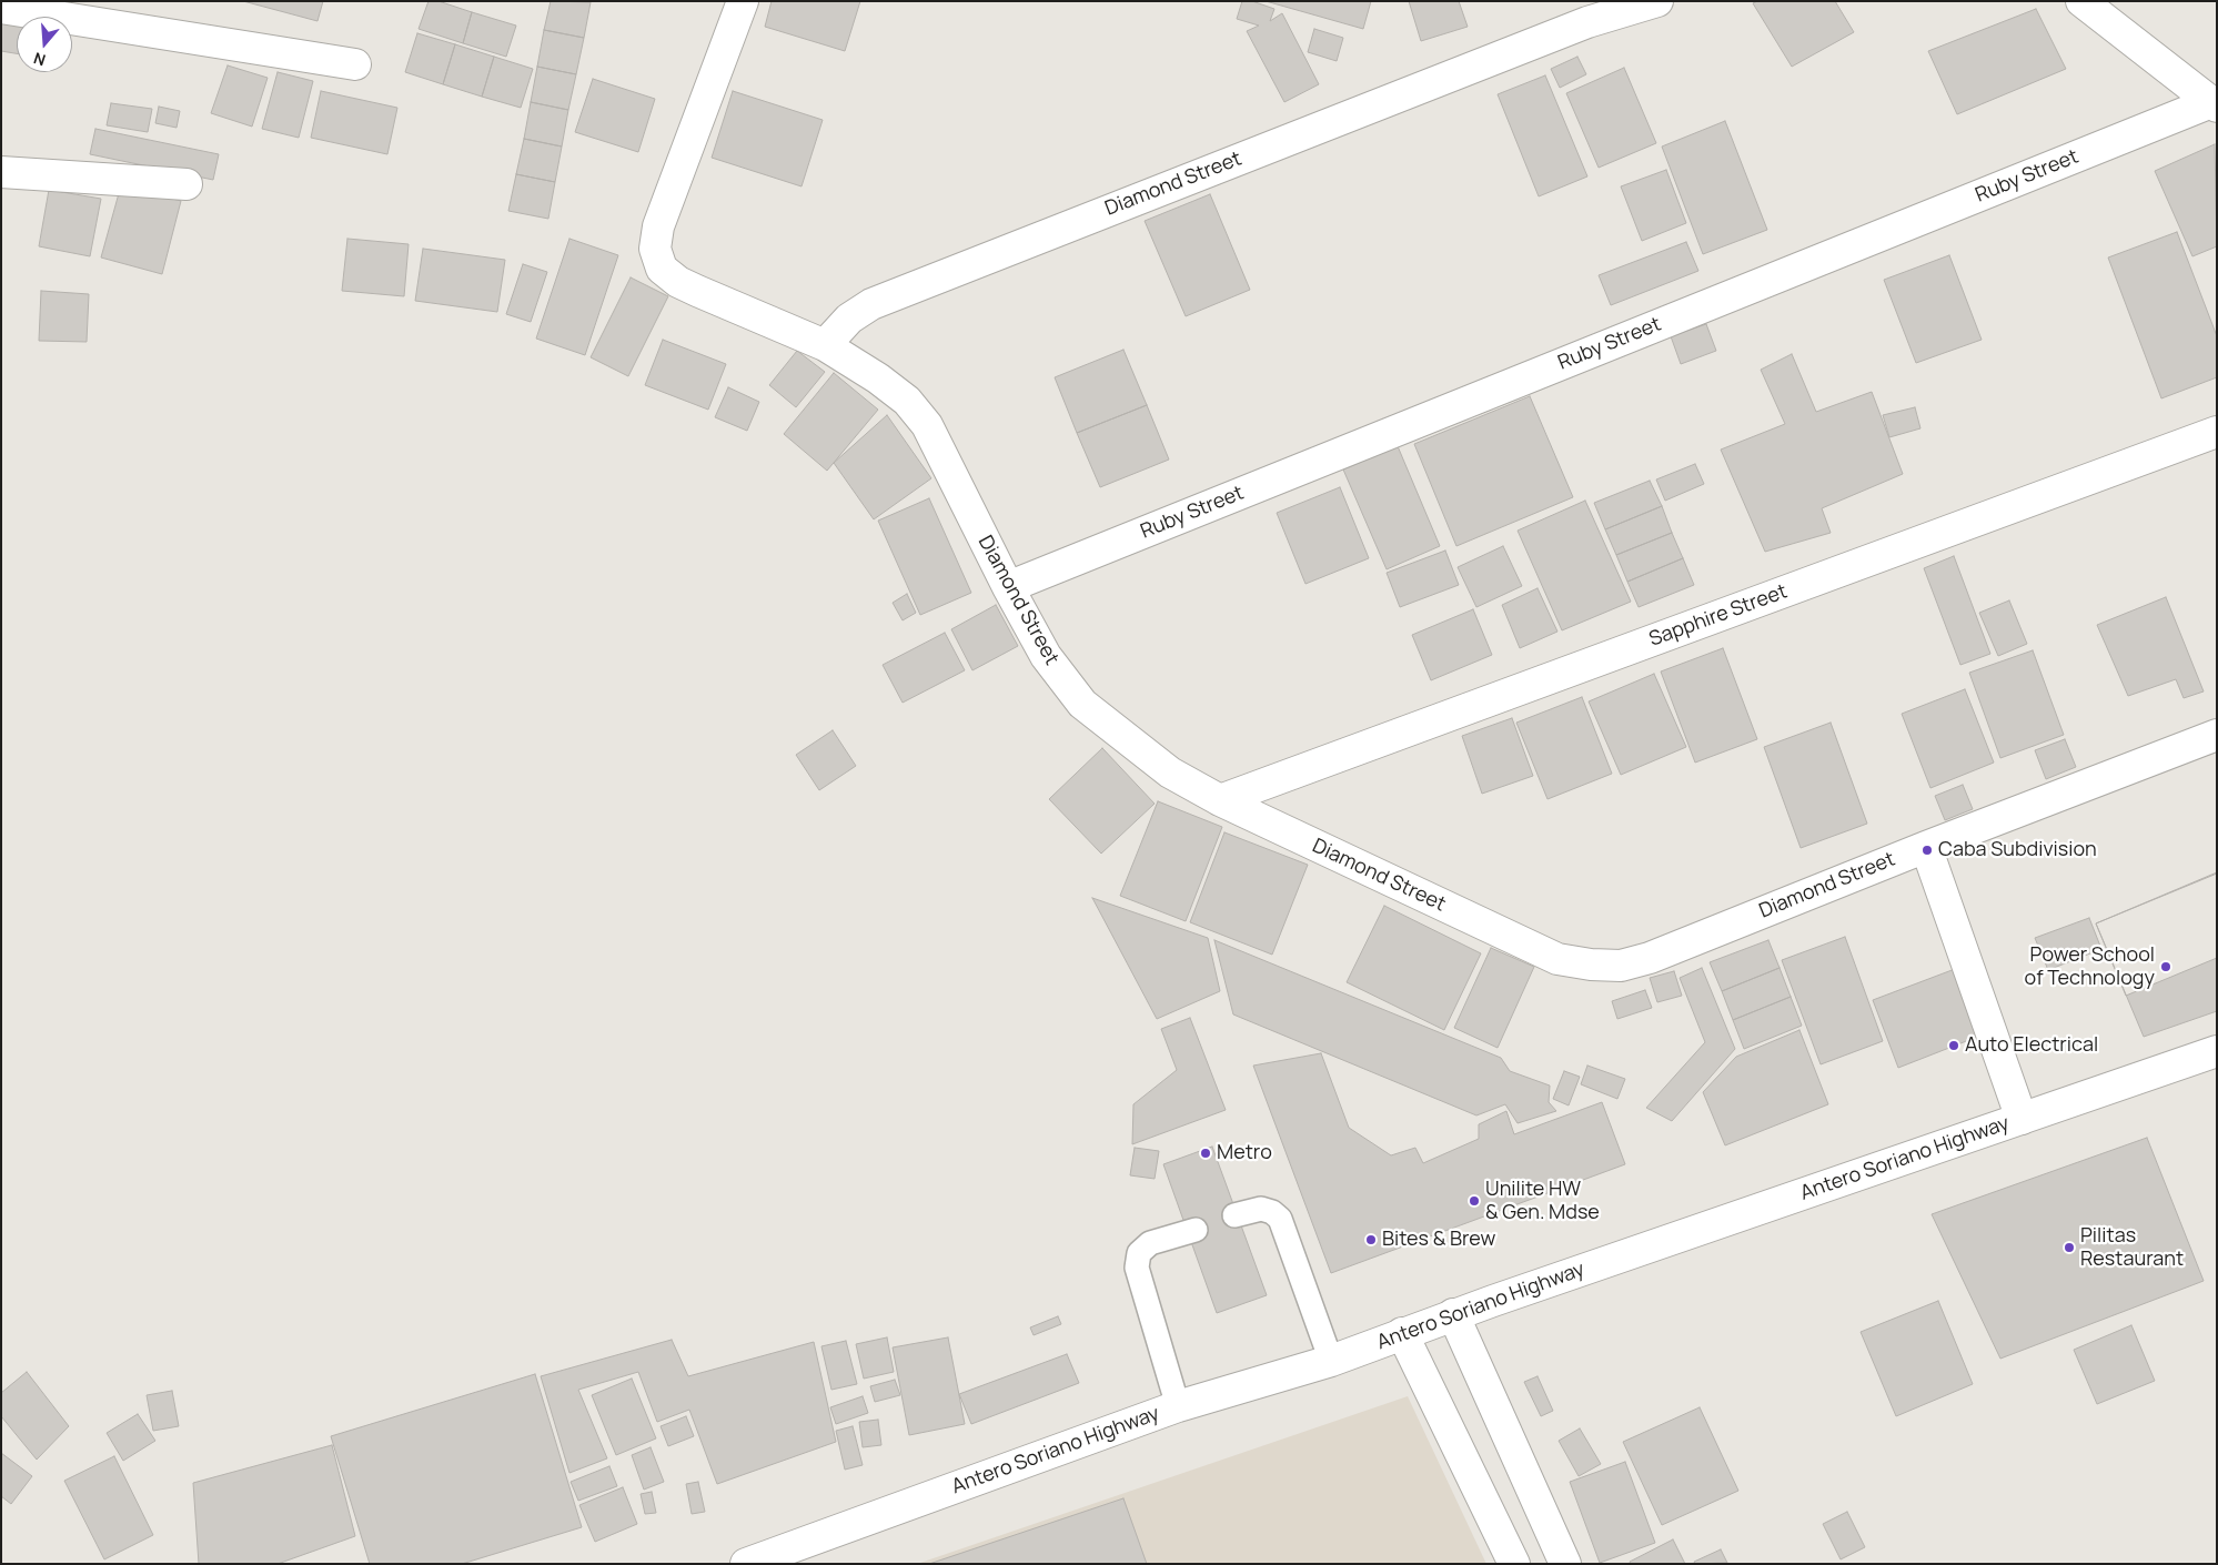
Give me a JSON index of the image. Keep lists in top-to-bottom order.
{
  "streets": {
    "street": [
      "Ruby Street",
      "Diamond Street",
      "Sapphire Street",
      "Antero Soriano Highway"
    ]
  },
  "crossings": [
    ["Ruby Street", "Diamond Street"],
    ["Diamond Street", "Sapphire Street"]
  ],
  "places": [
    "Caba Subdivision",
    "Power School of Technology",
    "Auto Electrical",
    "Metro",
    "Unilite HW & Gen. Mdse",
    "Bites & Brew",
    "Pilitas Restaurant"
  ],
  "north": "bottom"
}
